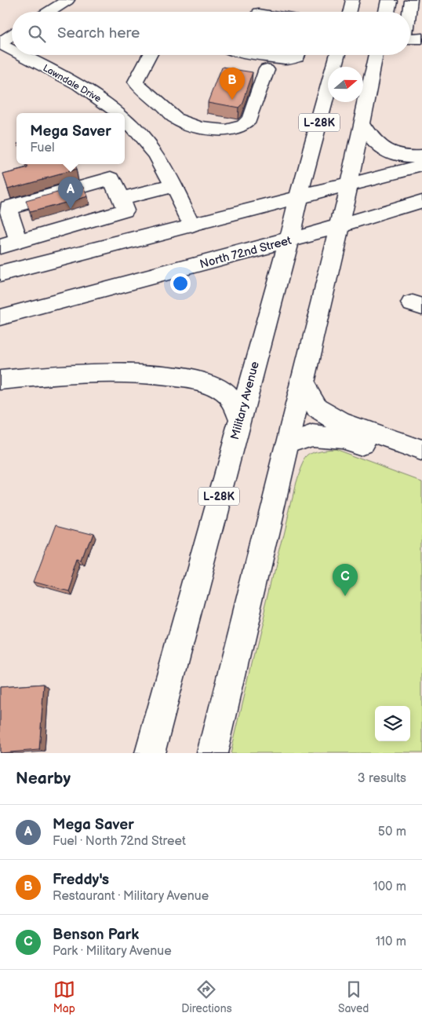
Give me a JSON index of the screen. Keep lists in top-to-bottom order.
{
  "streets": {
    "main road": [
      "Lawndale Drive",
      "L-28K",
      "North 72nd Street",
      "Military Avenue"
    ]
  },
  "crossings": [
    ["North 72nd Street", "Military Avenue"]
  ],
  "north": "right",
  "page": {
    "search": "Search here",
    "pins": ["B", "A", "C"],
    "popup": ["Mega Saver", "Fuel"],
    "heading": ["Nearby", "3 results"],
    "list": [
      {
        "mark": "A",
        "name": "Mega Saver",
        "note": "Fuel · North 72nd Street",
        "value": "50 m"
      },
      {
        "mark": "B",
        "name": "Freddy's",
        "note": "Restaurant · Military Avenue",
        "value": "100 m"
      },
      {
        "mark": "C",
        "name": "Benson Park",
        "note": "Park · Military Avenue",
        "value": "110 m"
      }
    ],
    "nav": ["Map", "Directions", "Saved"]
  }
}
